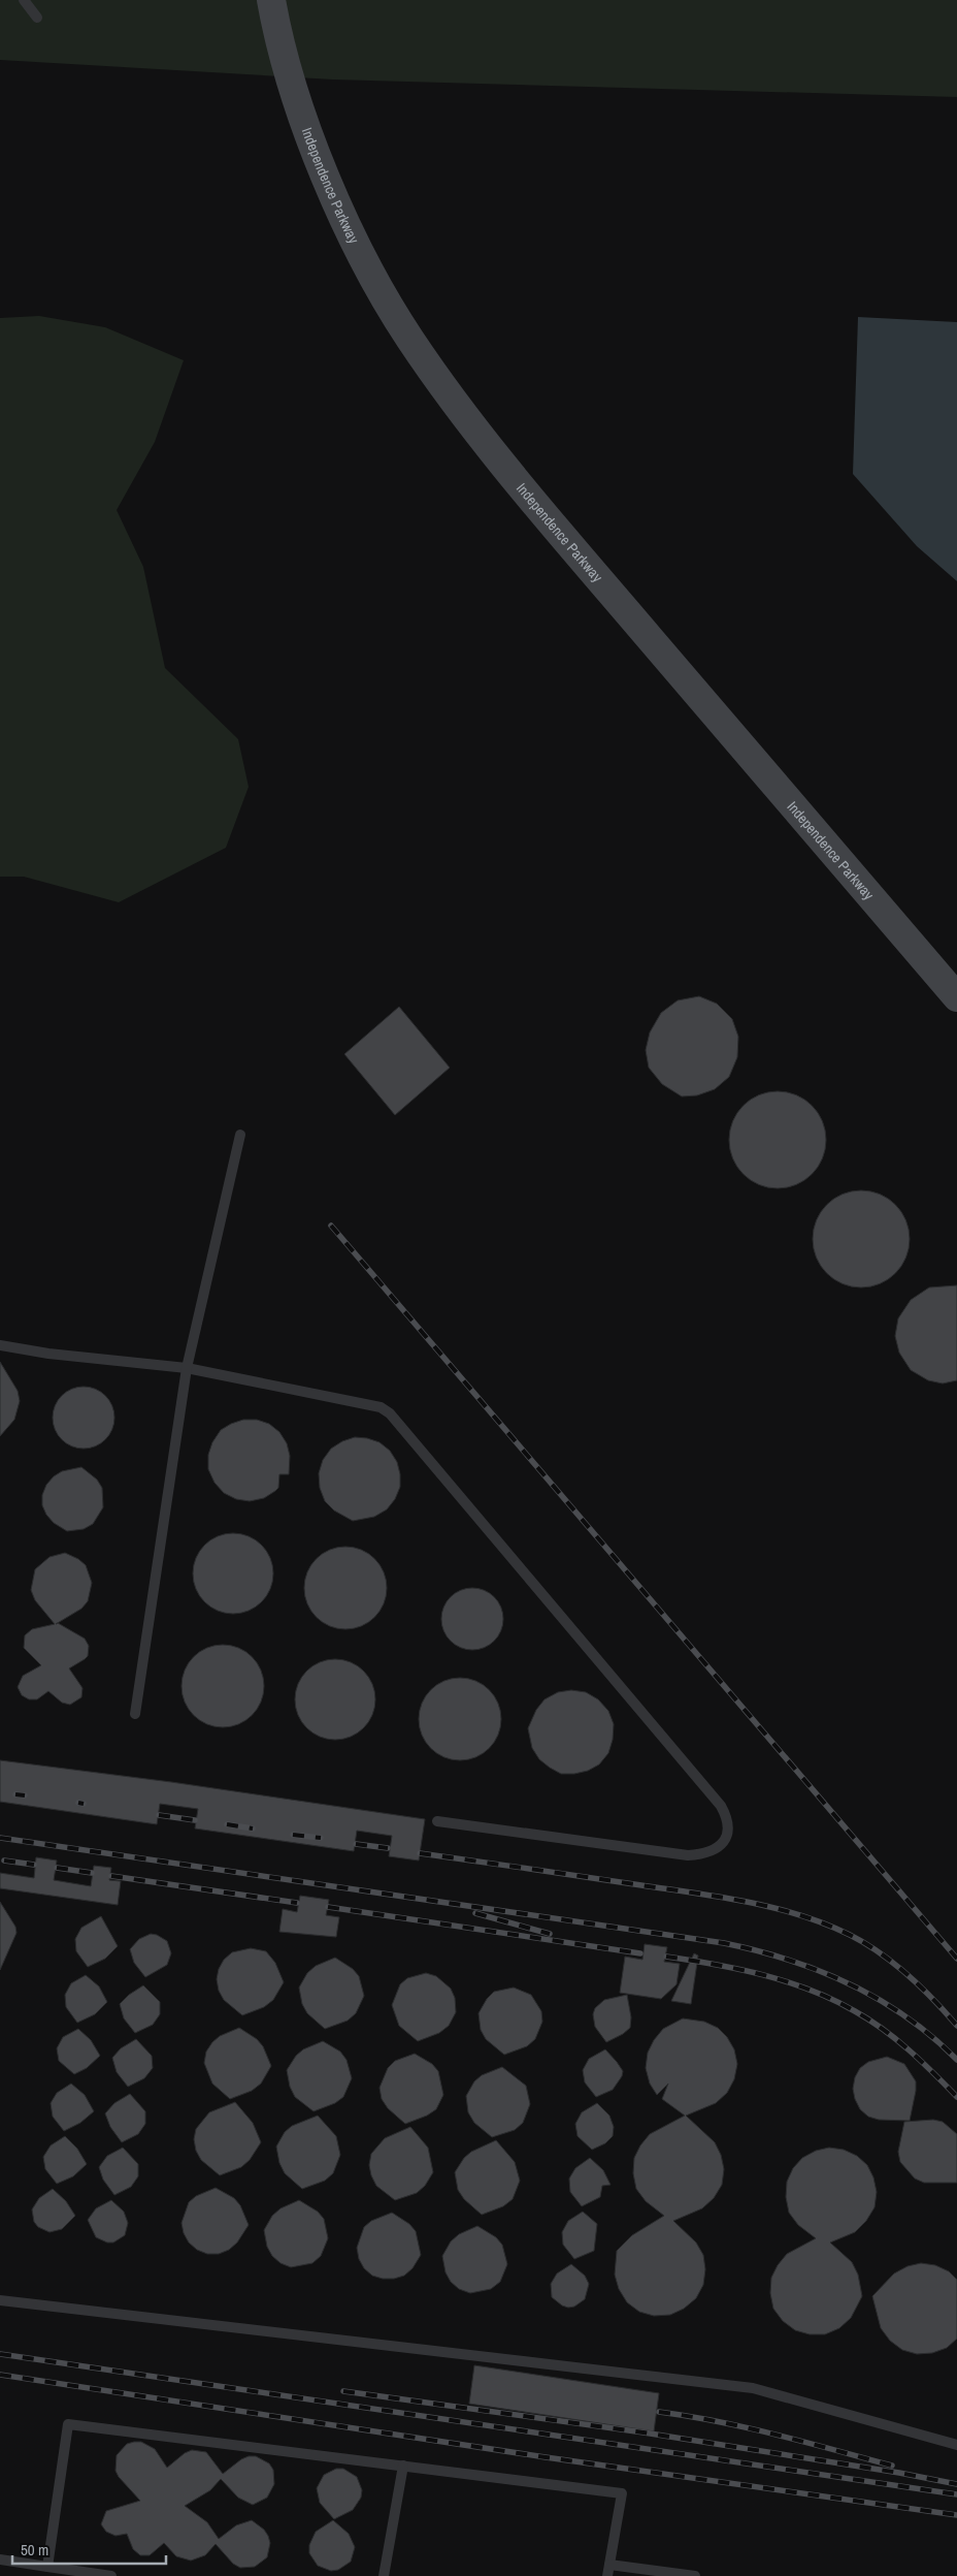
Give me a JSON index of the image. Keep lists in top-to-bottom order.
{
  "streets": {
    "main road": ["Independence Parkway"]
  },
  "scale_bar": "50 m"
}
